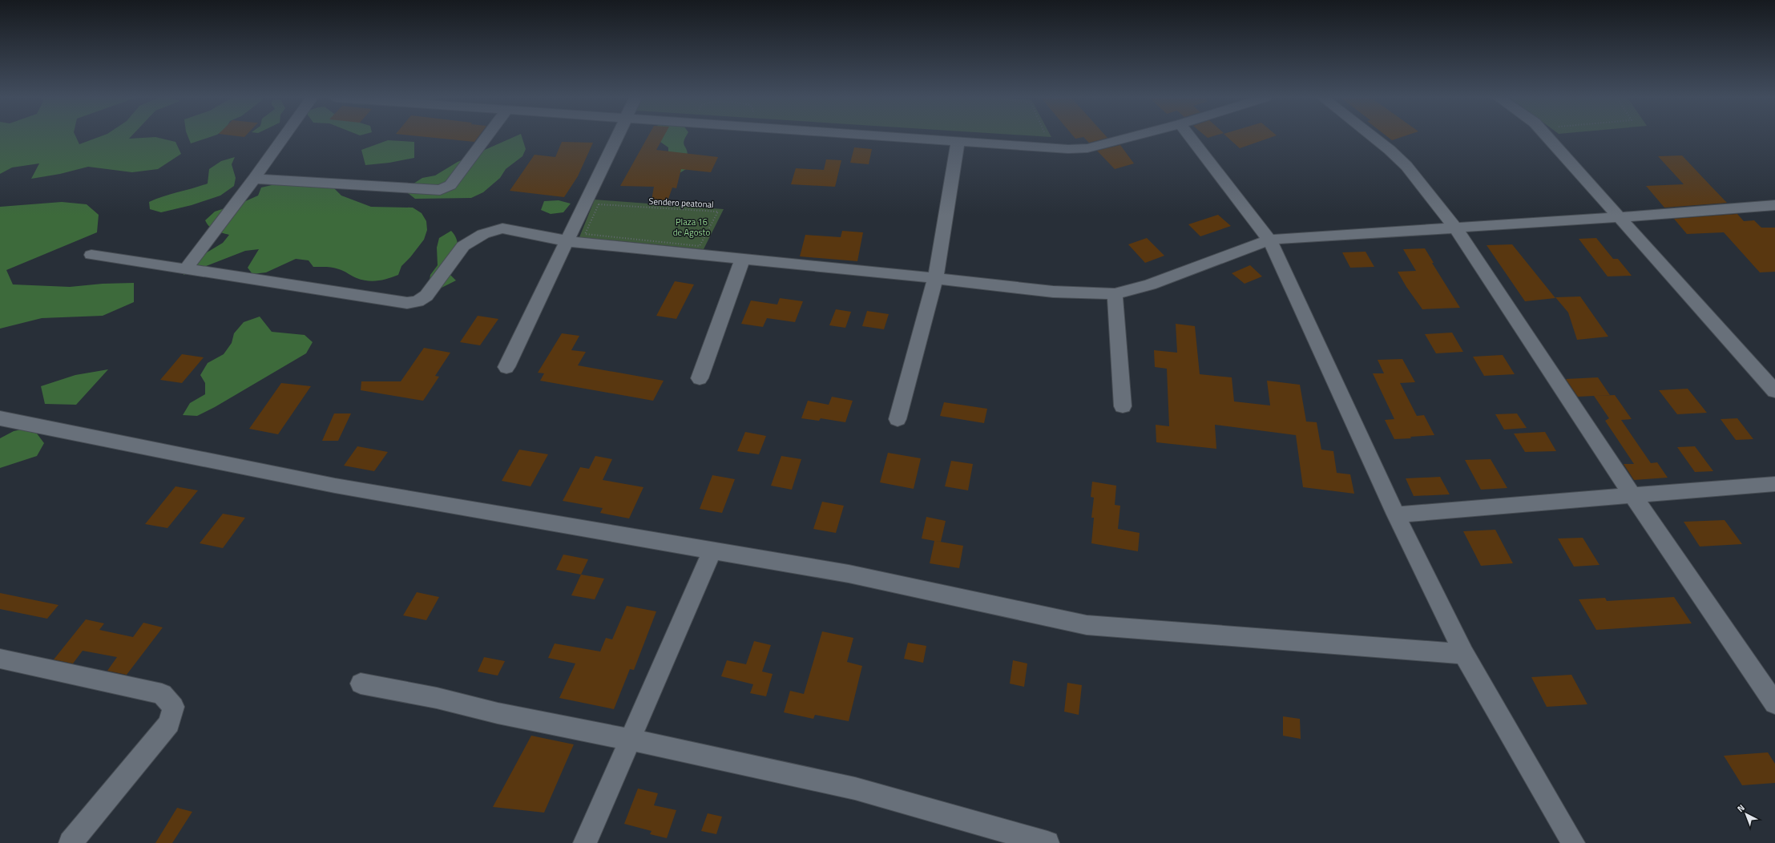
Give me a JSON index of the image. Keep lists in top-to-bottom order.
{
  "streets": {
    "path": ["Sendero peatonal"]
  },
  "parks": ["Plaza 16 de Agosto"],
  "north": "top left"
}
